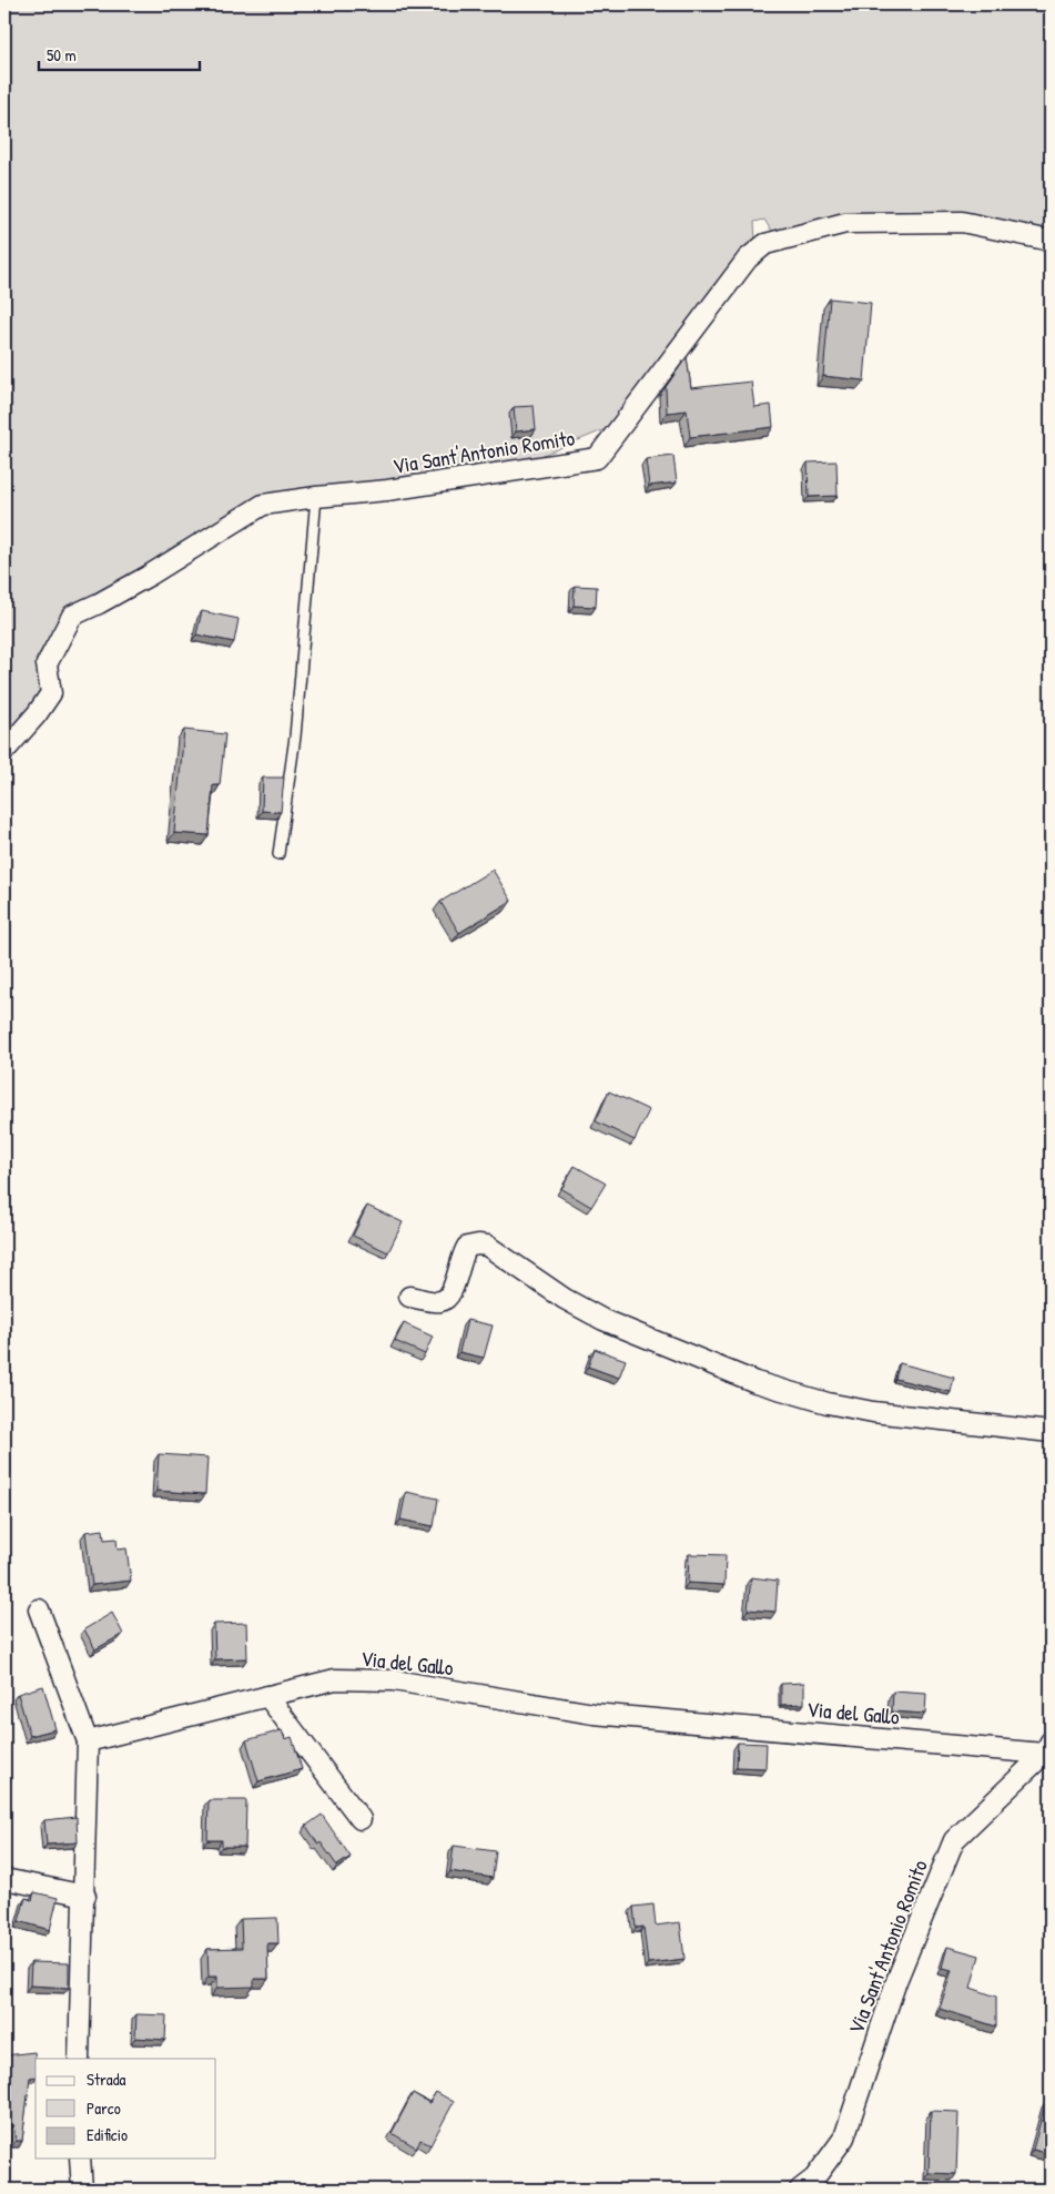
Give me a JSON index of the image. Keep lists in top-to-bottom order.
{
  "streets": {
    "street": ["Via Sant'Antonio Romito", "Via del Gallo"]
  },
  "crossings": [
    ["Via Sant'Antonio Romito", "Via del Gallo"]
  ],
  "legend": ["Strada", "Parco", "Edificio"],
  "scale_bar": "50 m"
}
